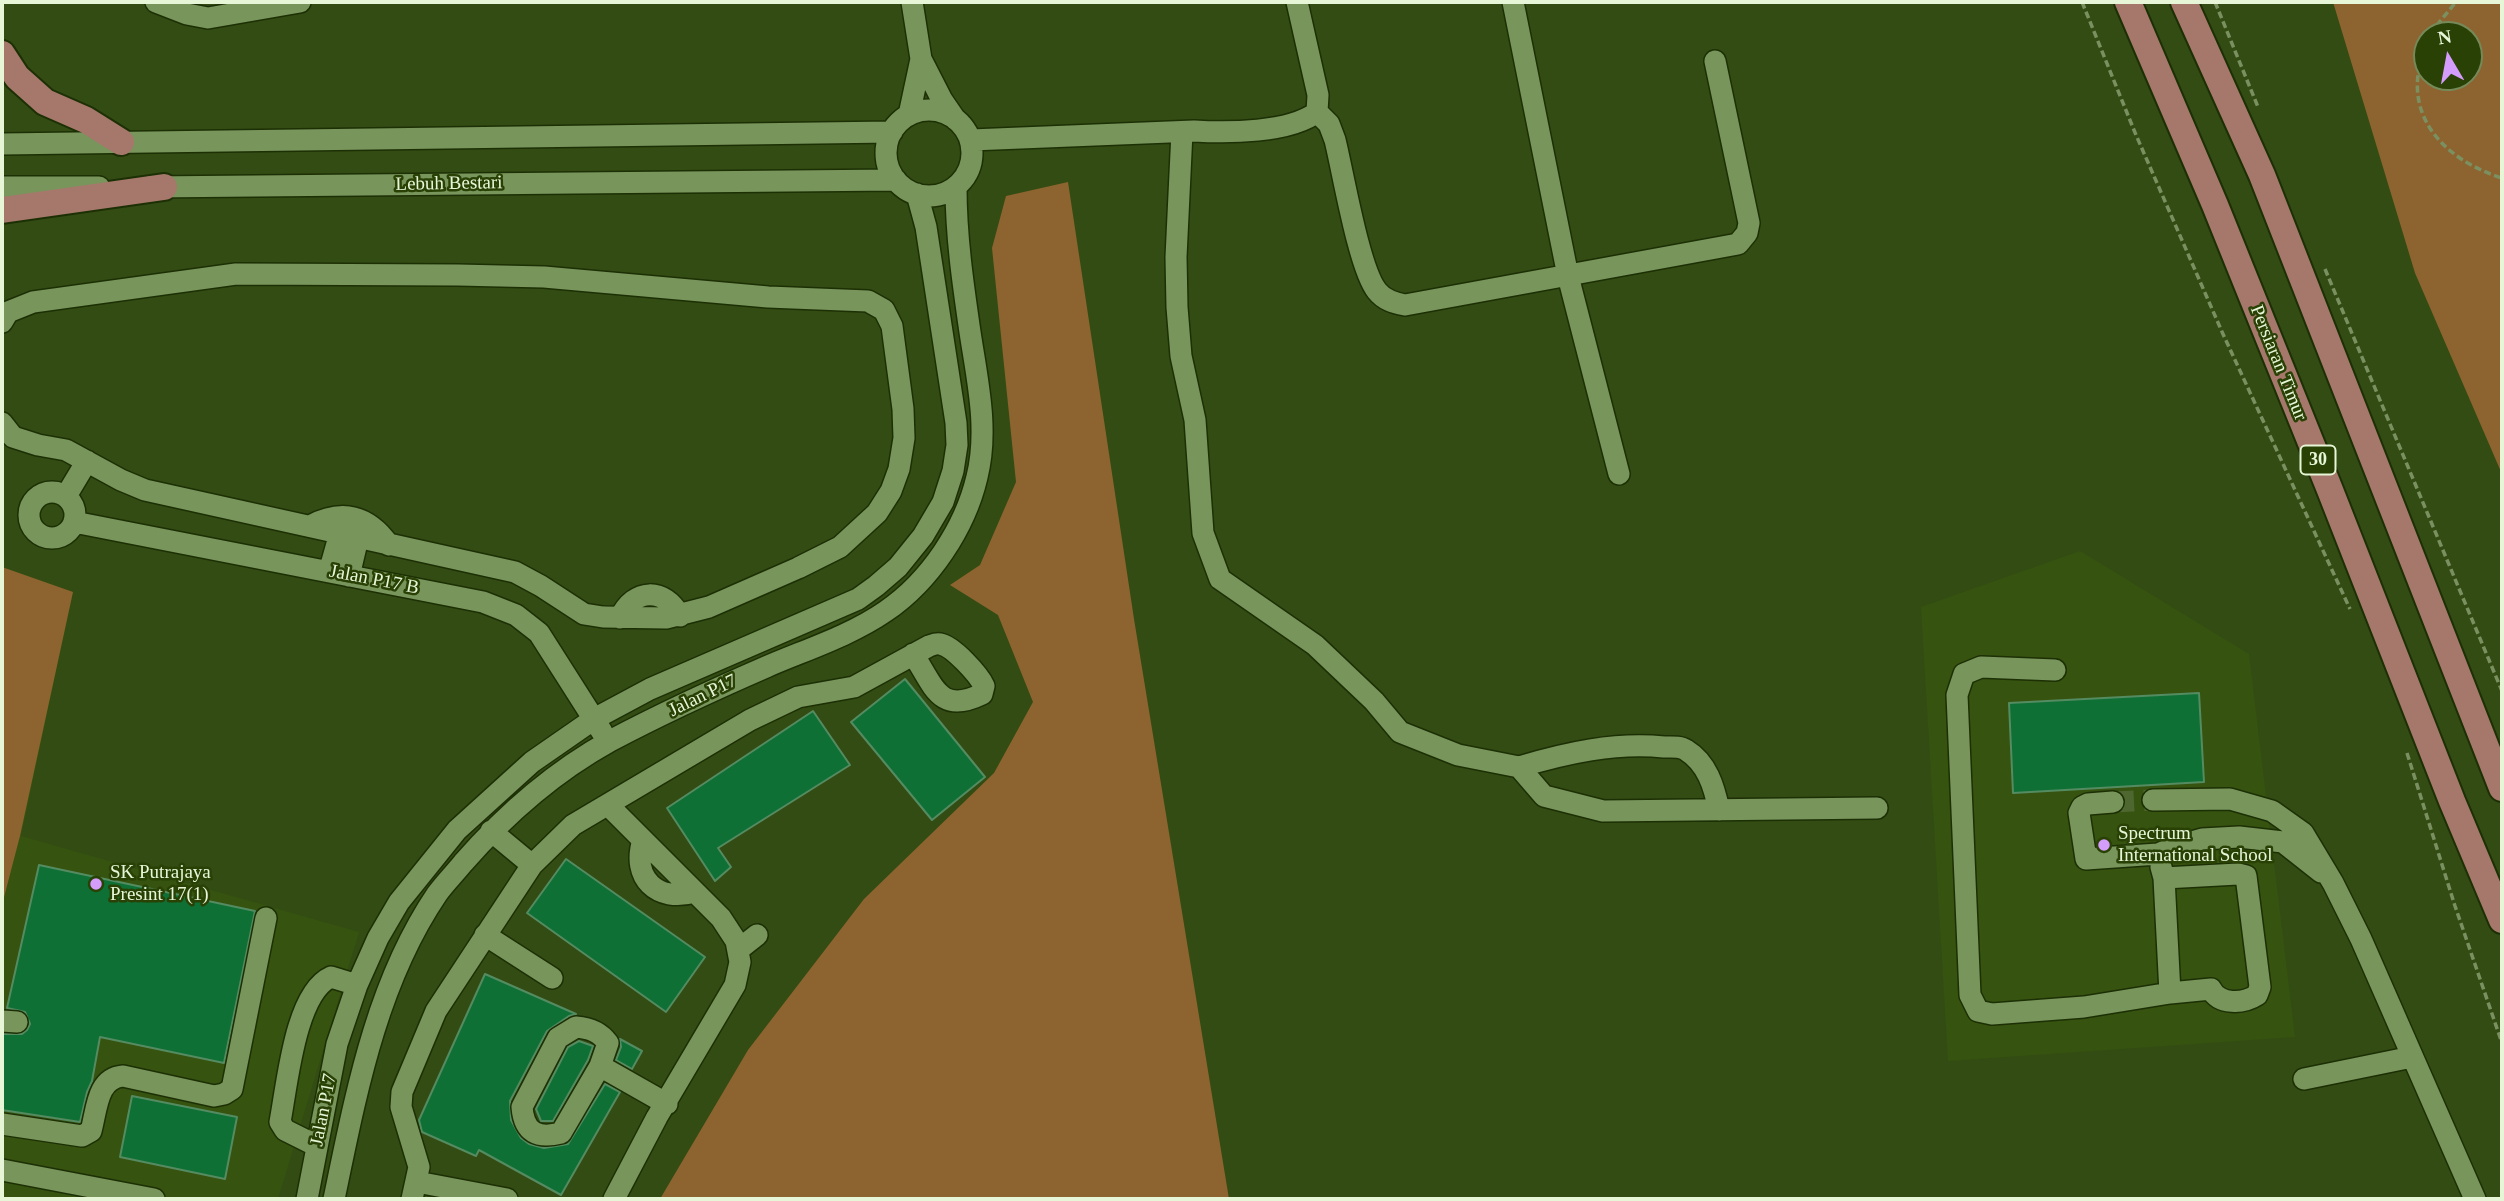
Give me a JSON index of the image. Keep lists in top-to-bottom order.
{
  "streets": {
    "main road": ["Persiaran Timur", "30"],
    "street": ["Lebuh Bestari", "Jalan P17 B", "Jalan P17"]
  },
  "crossings": [
    ["Lebuh Bestari", "Jalan P17"],
    ["Jalan P17 B", "Jalan P17"]
  ],
  "places": ["Spectrum International School", "SK Putrajaya Presint 17(1)"],
  "north": "top"
}
